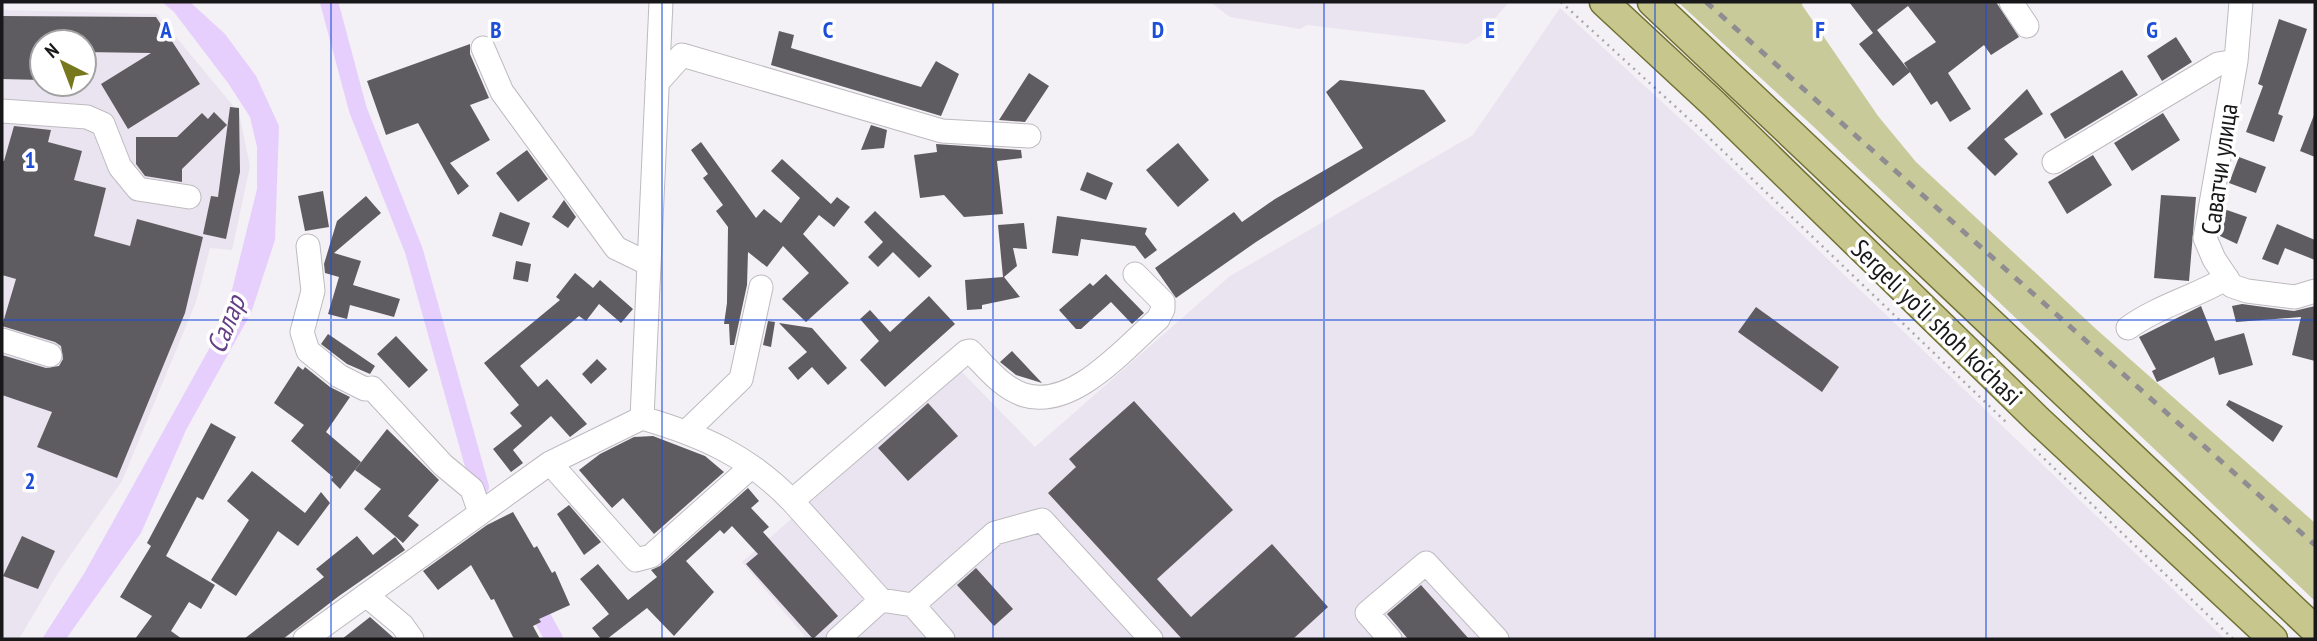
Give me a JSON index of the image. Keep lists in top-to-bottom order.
{
  "streets": {
    "main road": ["Sergeli yo‘li shoh ko‘chasi"],
    "street": ["Саватчи улица"]
  },
  "water": ["Салар"],
  "north": "top left",
  "grid": {
    "columns": [
      "A",
      "B",
      "C",
      "D",
      "E",
      "F",
      "G"
    ],
    "rows": ["1", "2"]
  }
}
